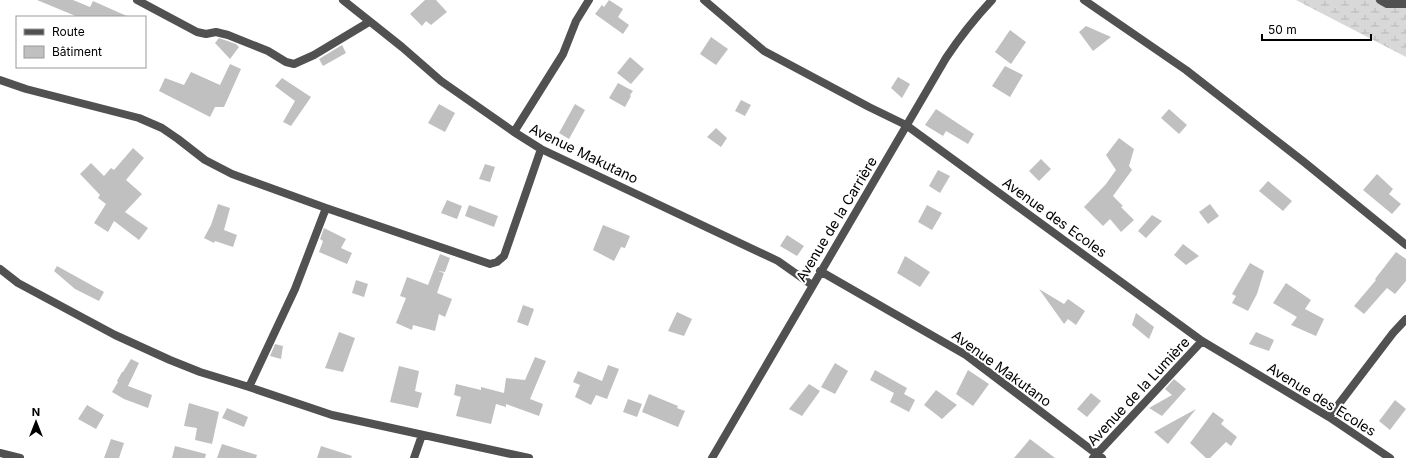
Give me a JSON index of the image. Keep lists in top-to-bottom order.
{
  "streets": {
    "street": [
      "Avenue Makutano",
      "Avenue des Ecoles",
      "Avenue de la Carrière",
      "Avenue de la Lumière"
    ]
  },
  "crossings": [
    ["Avenue Makutano", "Avenue de la Carrière"],
    ["Avenue Makutano", "Avenue de la Lumière"],
    ["Avenue des Ecoles", "Avenue de la Carrière"],
    ["Avenue des Ecoles", "Avenue de la Lumière"]
  ],
  "legend": ["Route", "Bâtiment"],
  "scale_bar": "50 m",
  "north": "top"
}
